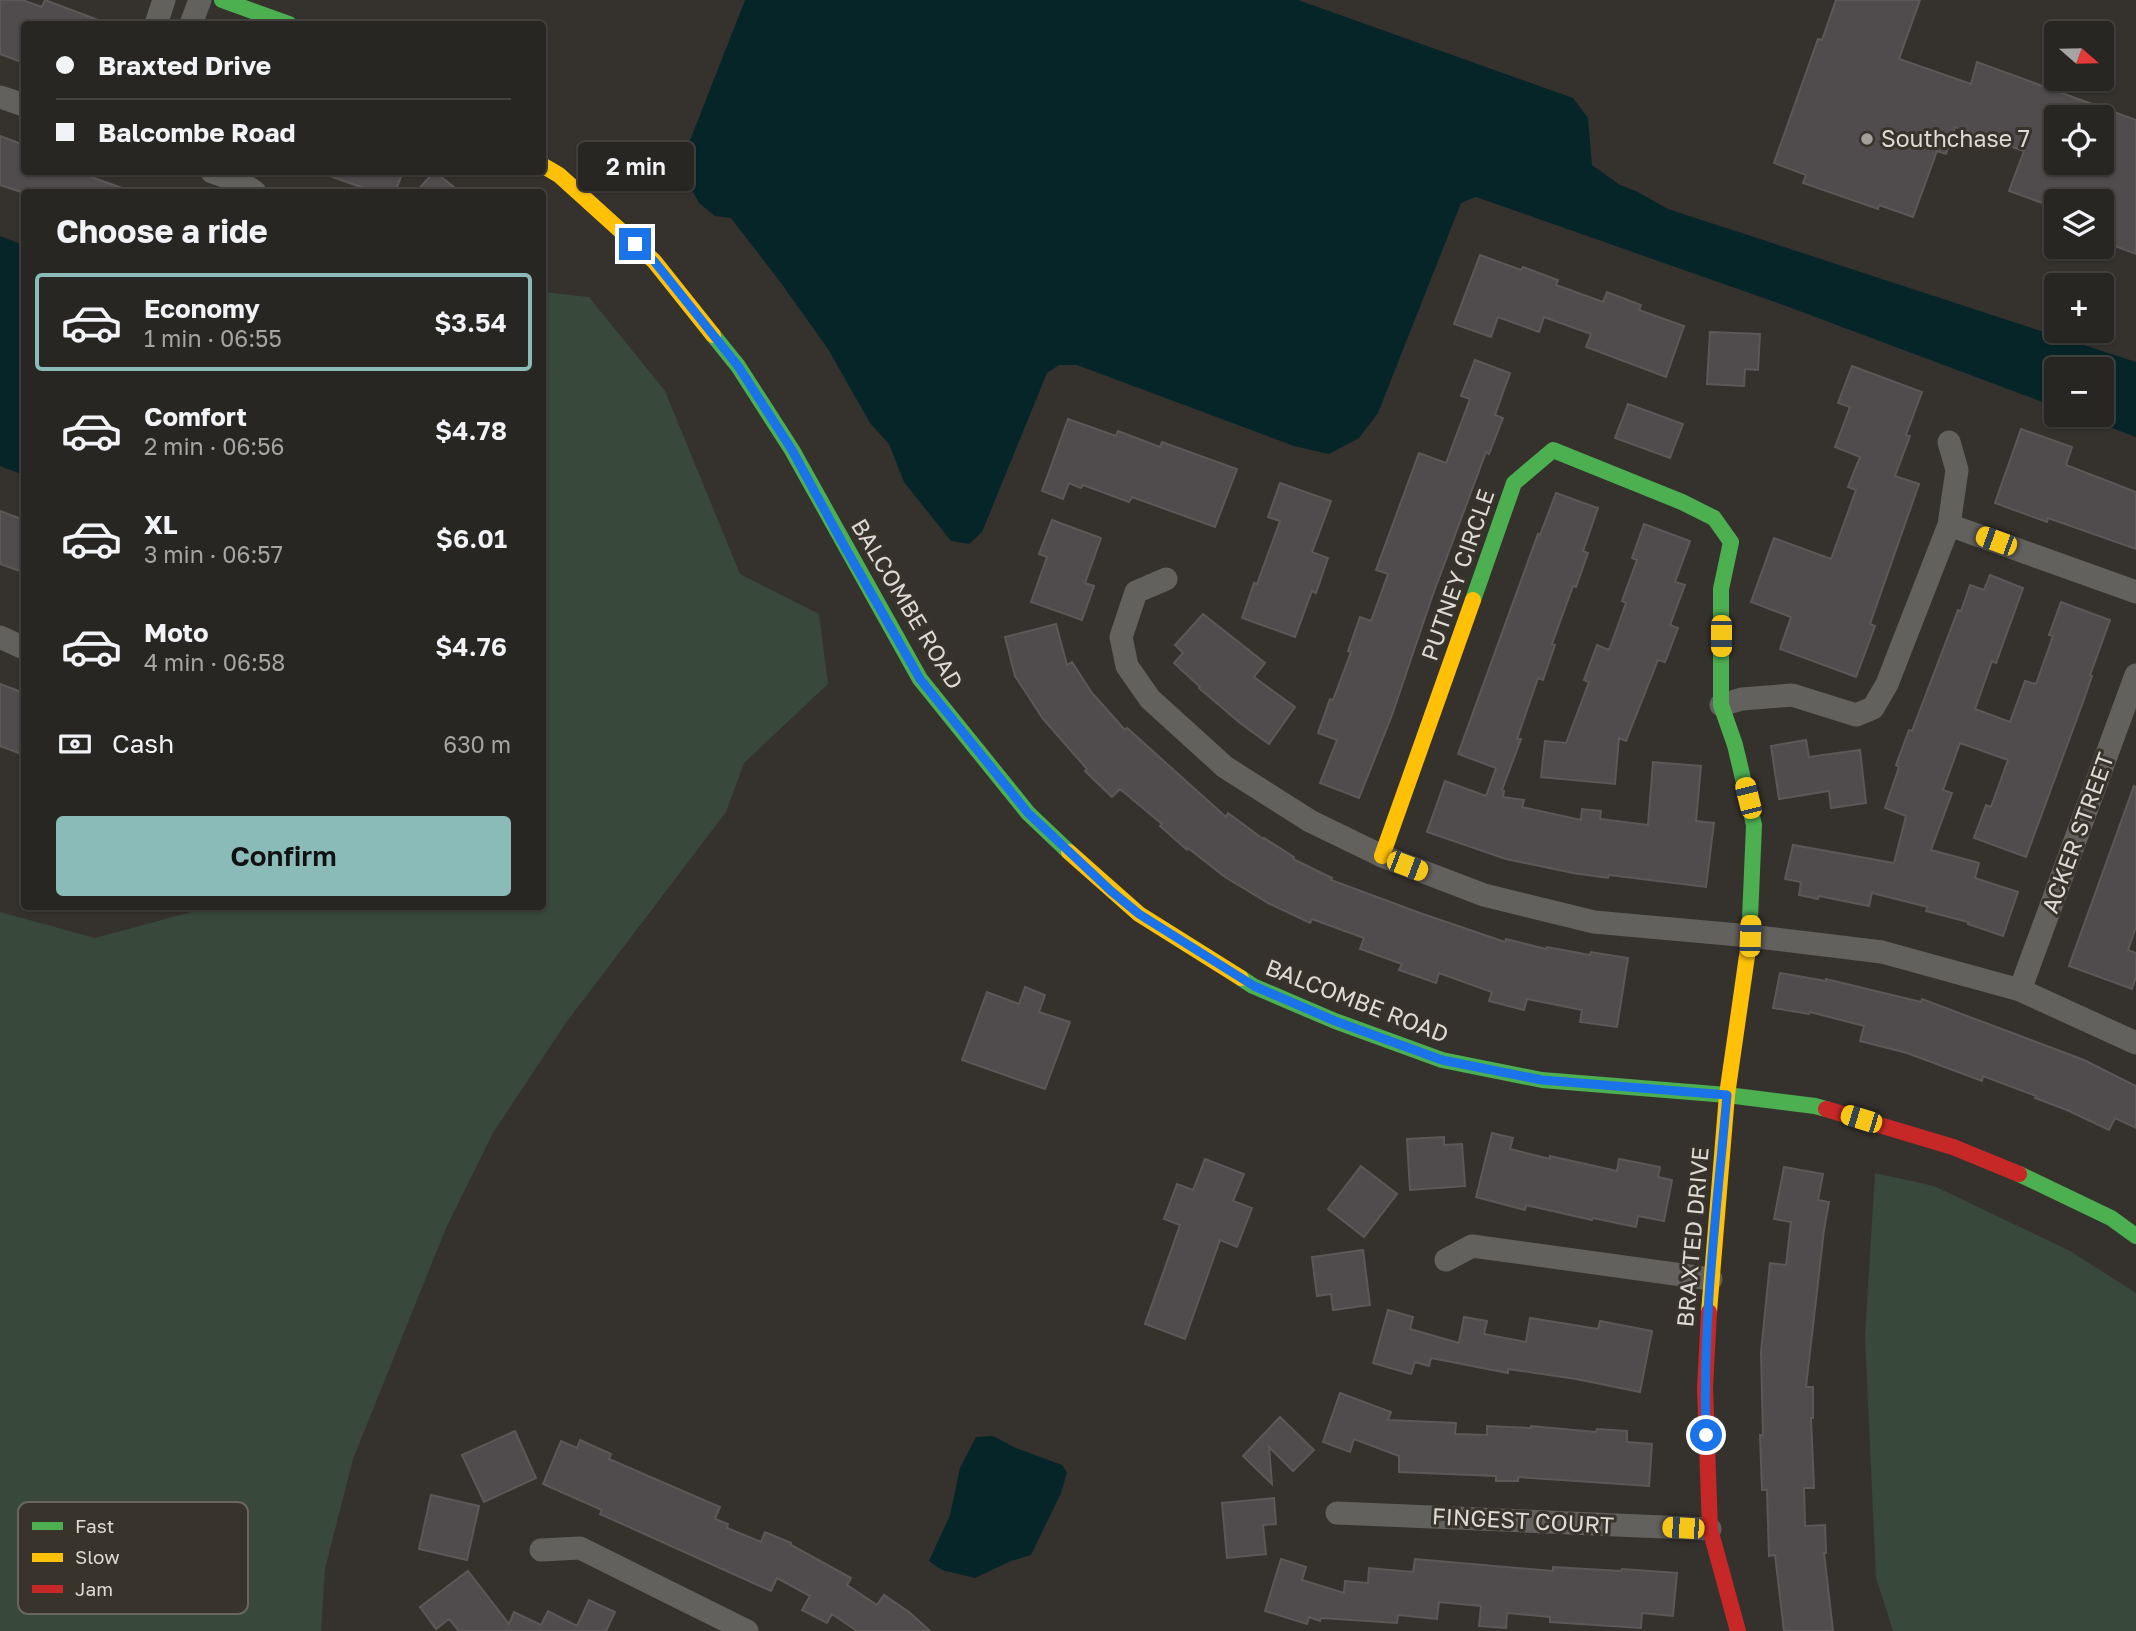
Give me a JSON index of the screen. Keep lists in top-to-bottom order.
{
  "streets": {
    "street": [
      "PUTNEY CIRCLE",
      "BALCOMBE ROAD",
      "ACKER STREET",
      "BRAXTED DRIVE",
      "FINGEST COURT"
    ]
  },
  "crossings": [
    ["PUTNEY CIRCLE", "BALCOMBE ROAD"],
    ["PUTNEY CIRCLE", "BRAXTED DRIVE"],
    ["BALCOMBE ROAD", "BRAXTED DRIVE"],
    ["BRAXTED DRIVE", "FINGEST COURT"]
  ],
  "places": ["Southchase 7"],
  "legend": ["Fast", "Slow", "Jam"],
  "north": "right",
  "page": {
    "map_buttons": ["+", "−"],
    "banner": ["Braxted Drive", "Balcombe Road"],
    "bubble": "2 min",
    "heading": "Choose a ride",
    "list": [
      {
        "name": "Economy",
        "note": "1 min · 06:55",
        "value": "$3.54"
      },
      {
        "name": "Comfort",
        "note": "2 min · 06:56",
        "value": "$4.78"
      },
      {
        "name": "XL",
        "note": "3 min · 06:57",
        "value": "$6.01"
      },
      {
        "name": "Moto",
        "note": "4 min · 06:58",
        "value": "$4.76"
      }
    ],
    "pay": ["Cash", "630 m"],
    "buttons": "Confirm"
  }
}
